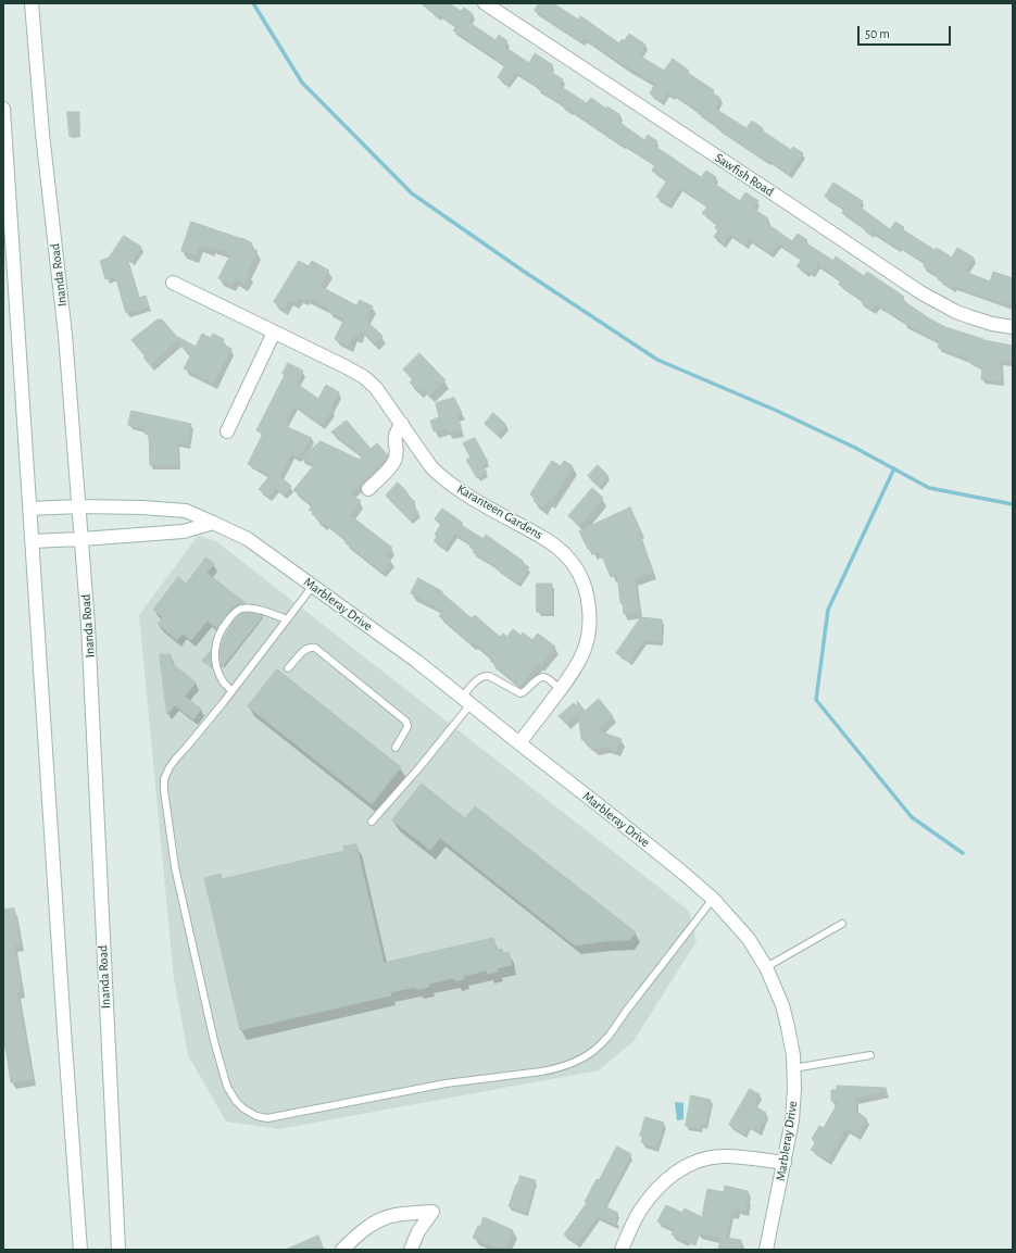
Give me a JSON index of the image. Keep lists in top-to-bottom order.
{
  "streets": {
    "street": [
      "Sawfish Road",
      "Inanda Road",
      "Karanteen Gardens",
      "Marbleray Drive"
    ]
  },
  "crossings": [
    ["Inanda Road", "Marbleray Drive"],
    ["Karanteen Gardens", "Marbleray Drive"]
  ],
  "scale_bar": "50 m"
}
